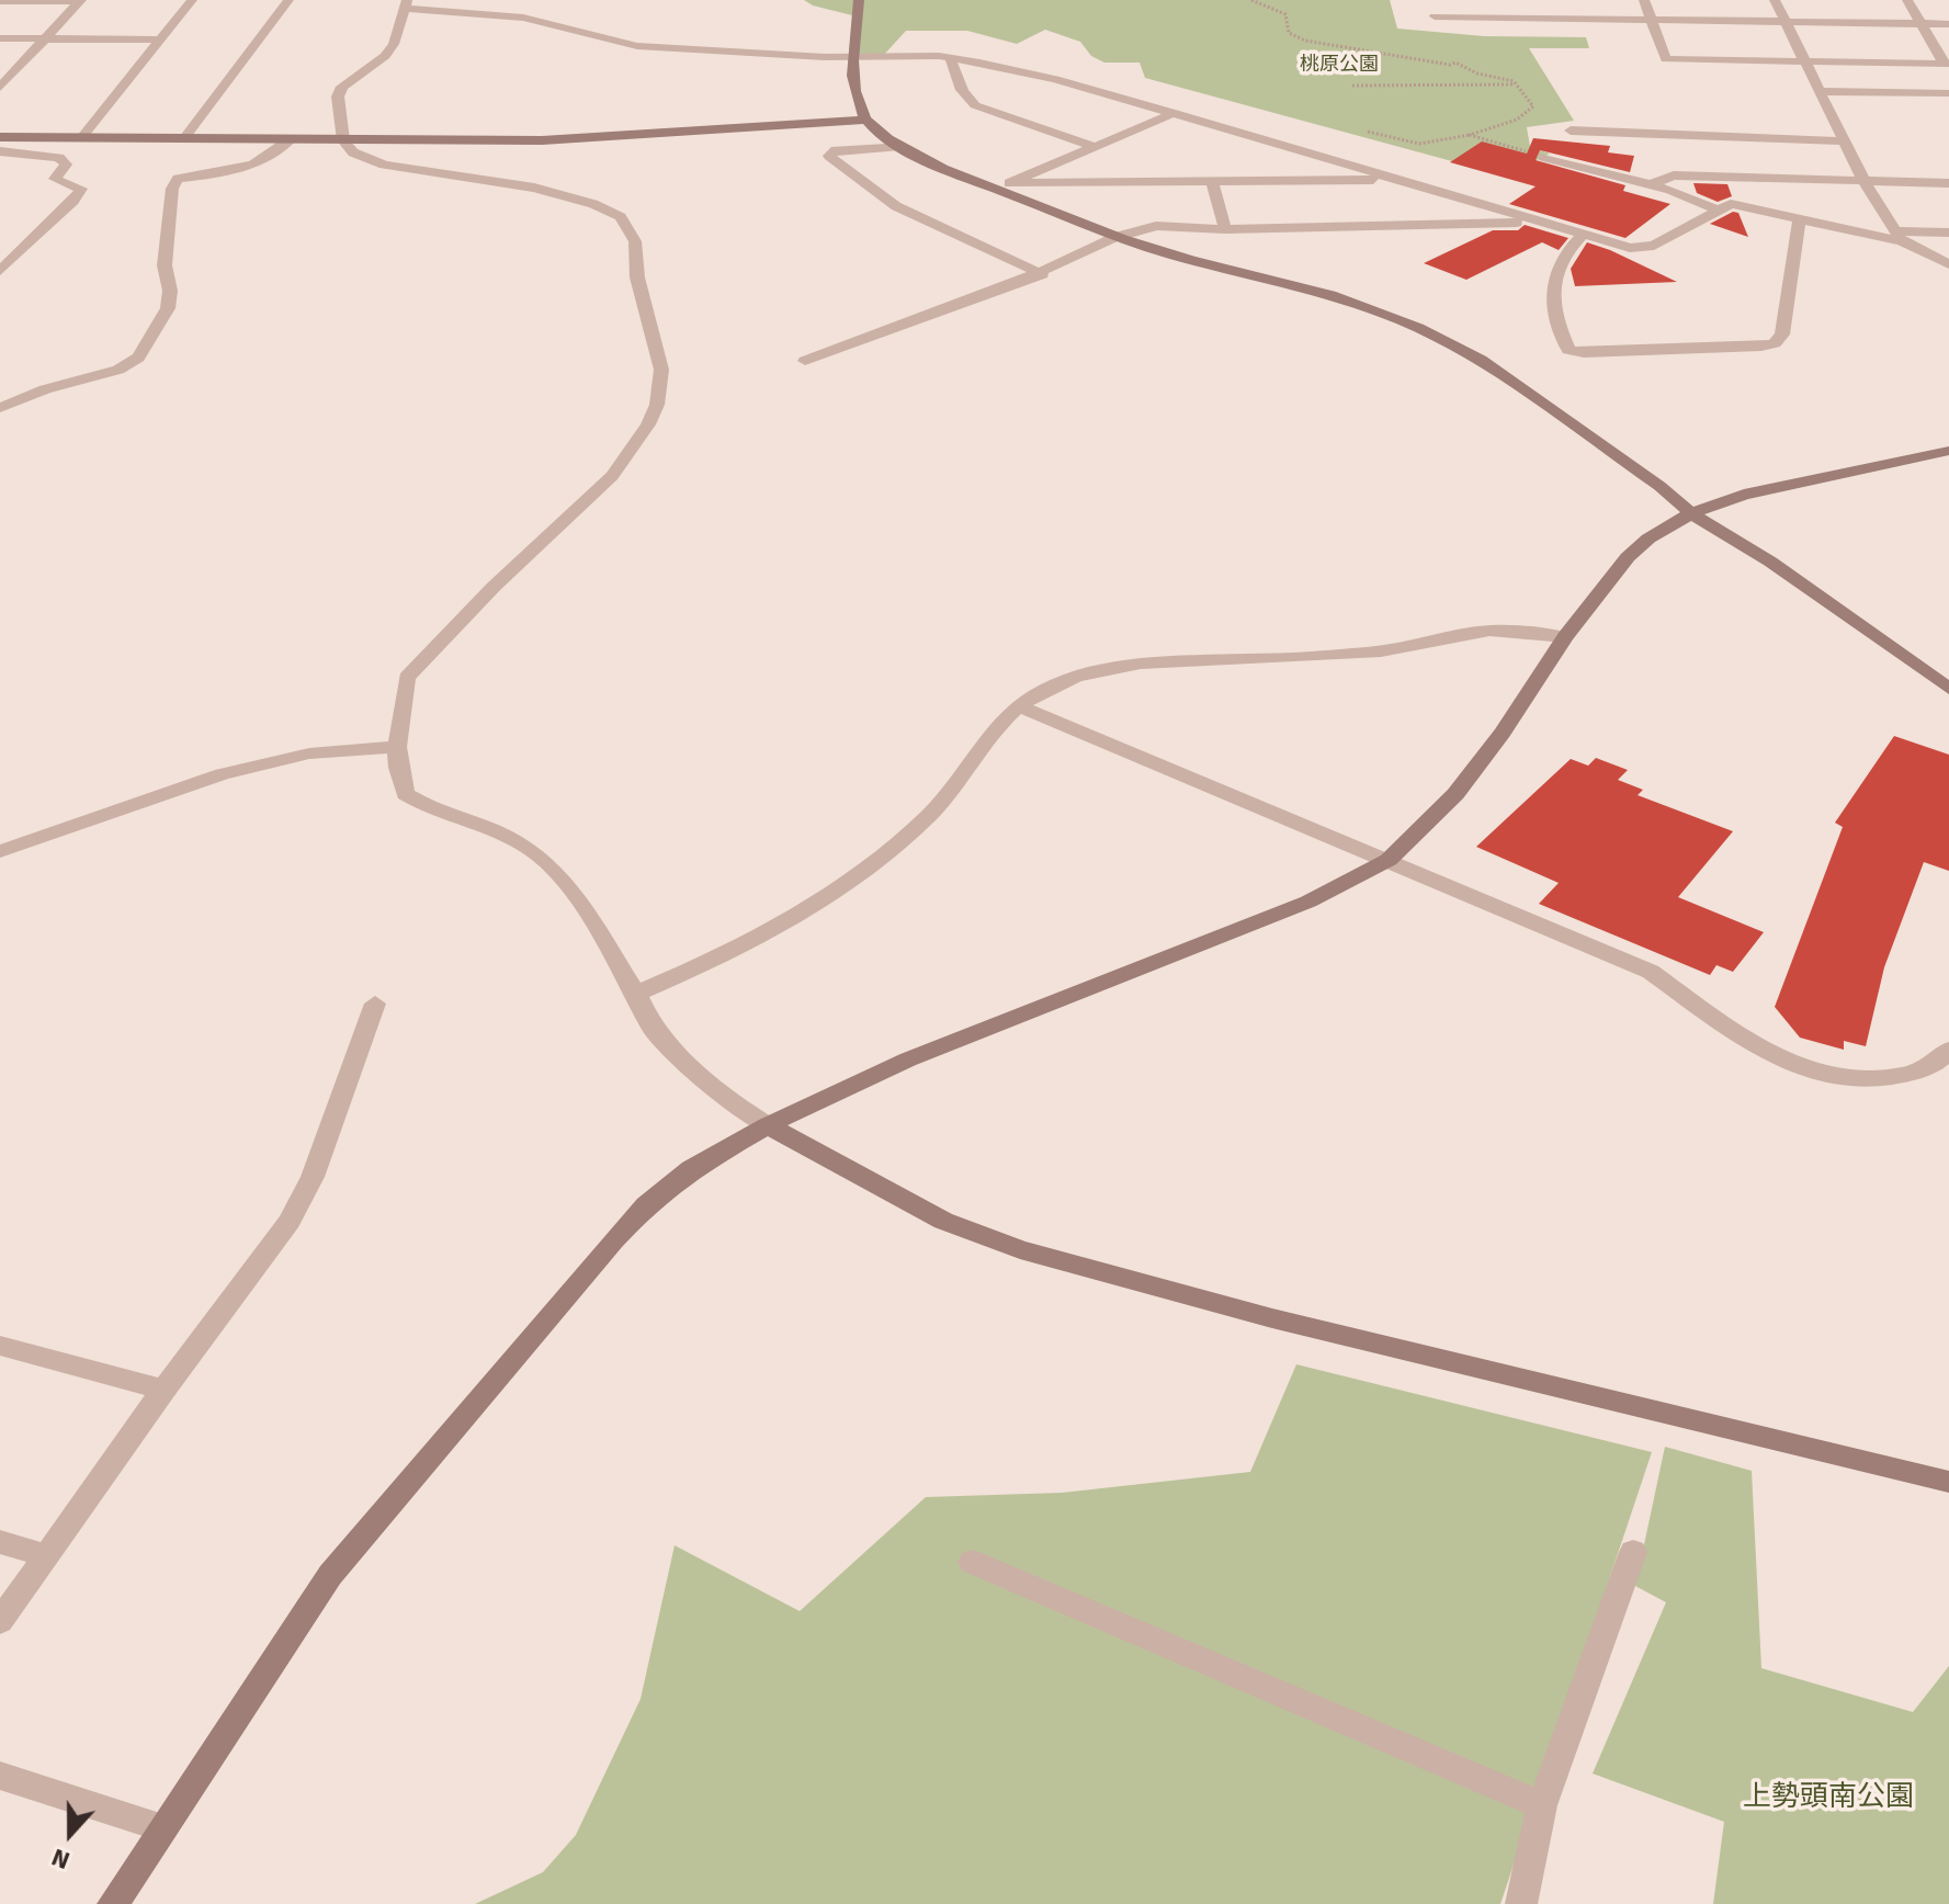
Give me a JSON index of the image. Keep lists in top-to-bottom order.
{
  "parks": ["桃原公園", "上勢頭南公園"],
  "north": "bottom"
}
